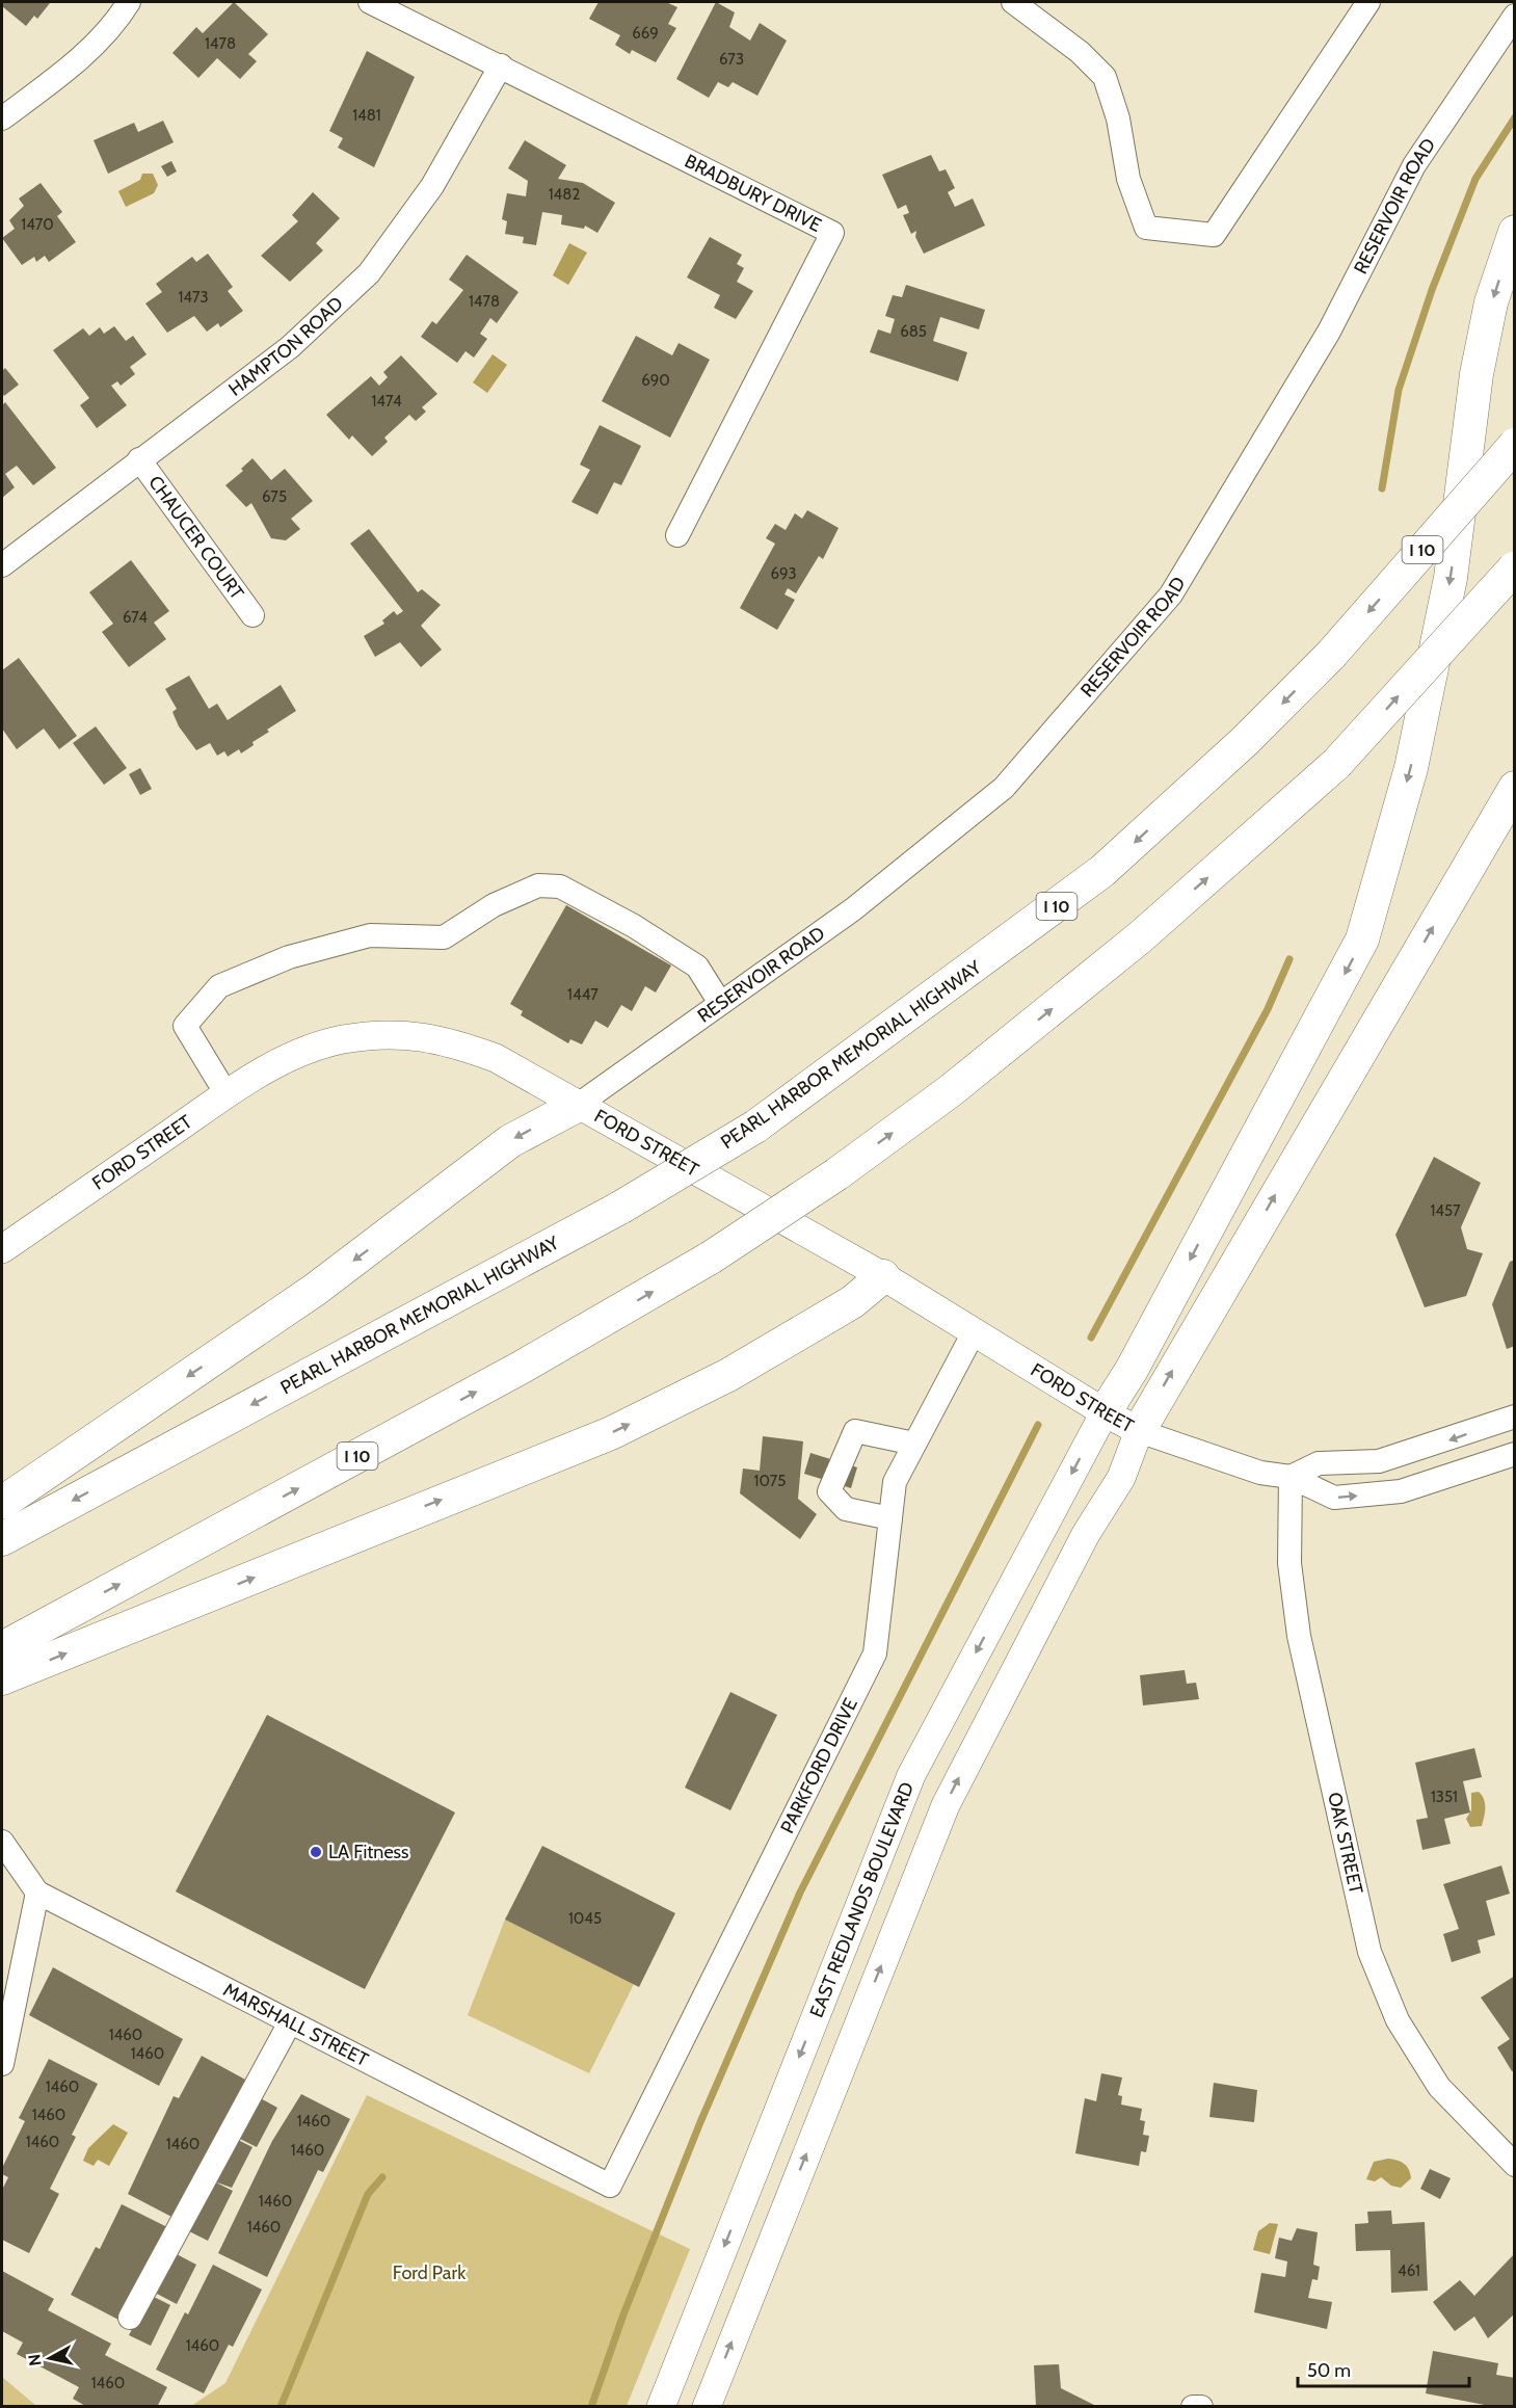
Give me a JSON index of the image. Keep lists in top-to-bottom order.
{
  "streets": {
    "highway": ["I 10", "PEARL HARBOR MEMORIAL HIGHWAY"],
    "main road": ["FORD STREET", "EAST REDLANDS BOULEVARD"],
    "street": [
      "BRADBURY DRIVE",
      "RESERVOIR ROAD",
      "HAMPTON ROAD",
      "CHAUCER COURT",
      "PARKFORD DRIVE",
      "OAK STREET",
      "MARSHALL STREET"
    ]
  },
  "crossings": [
    ["BRADBURY DRIVE", "HAMPTON ROAD"],
    ["RESERVOIR ROAD", "FORD STREET"],
    ["HAMPTON ROAD", "CHAUCER COURT"],
    ["FORD STREET", "PARKFORD DRIVE"],
    ["FORD STREET", "OAK STREET"],
    ["FORD STREET", "EAST REDLANDS BOULEVARD"],
    ["PARKFORD DRIVE", "MARSHALL STREET"]
  ],
  "parks": ["Ford Park"],
  "places": ["LA Fitness"],
  "house_numbers": [
    "669",
    "1478",
    "673",
    "1481",
    "1482",
    "1470",
    "1473",
    "1478",
    "685",
    "690",
    "1474",
    "675",
    "693",
    "674",
    "1447",
    "1457",
    "1075",
    "1351",
    "1045",
    "1460",
    "1460",
    "1460",
    "1460",
    "1460",
    "1460",
    "1460",
    "1460",
    "1460",
    "1460",
    "461",
    "1460",
    "1460"
  ],
  "scale_bar": "50 m",
  "north": "left"
}
